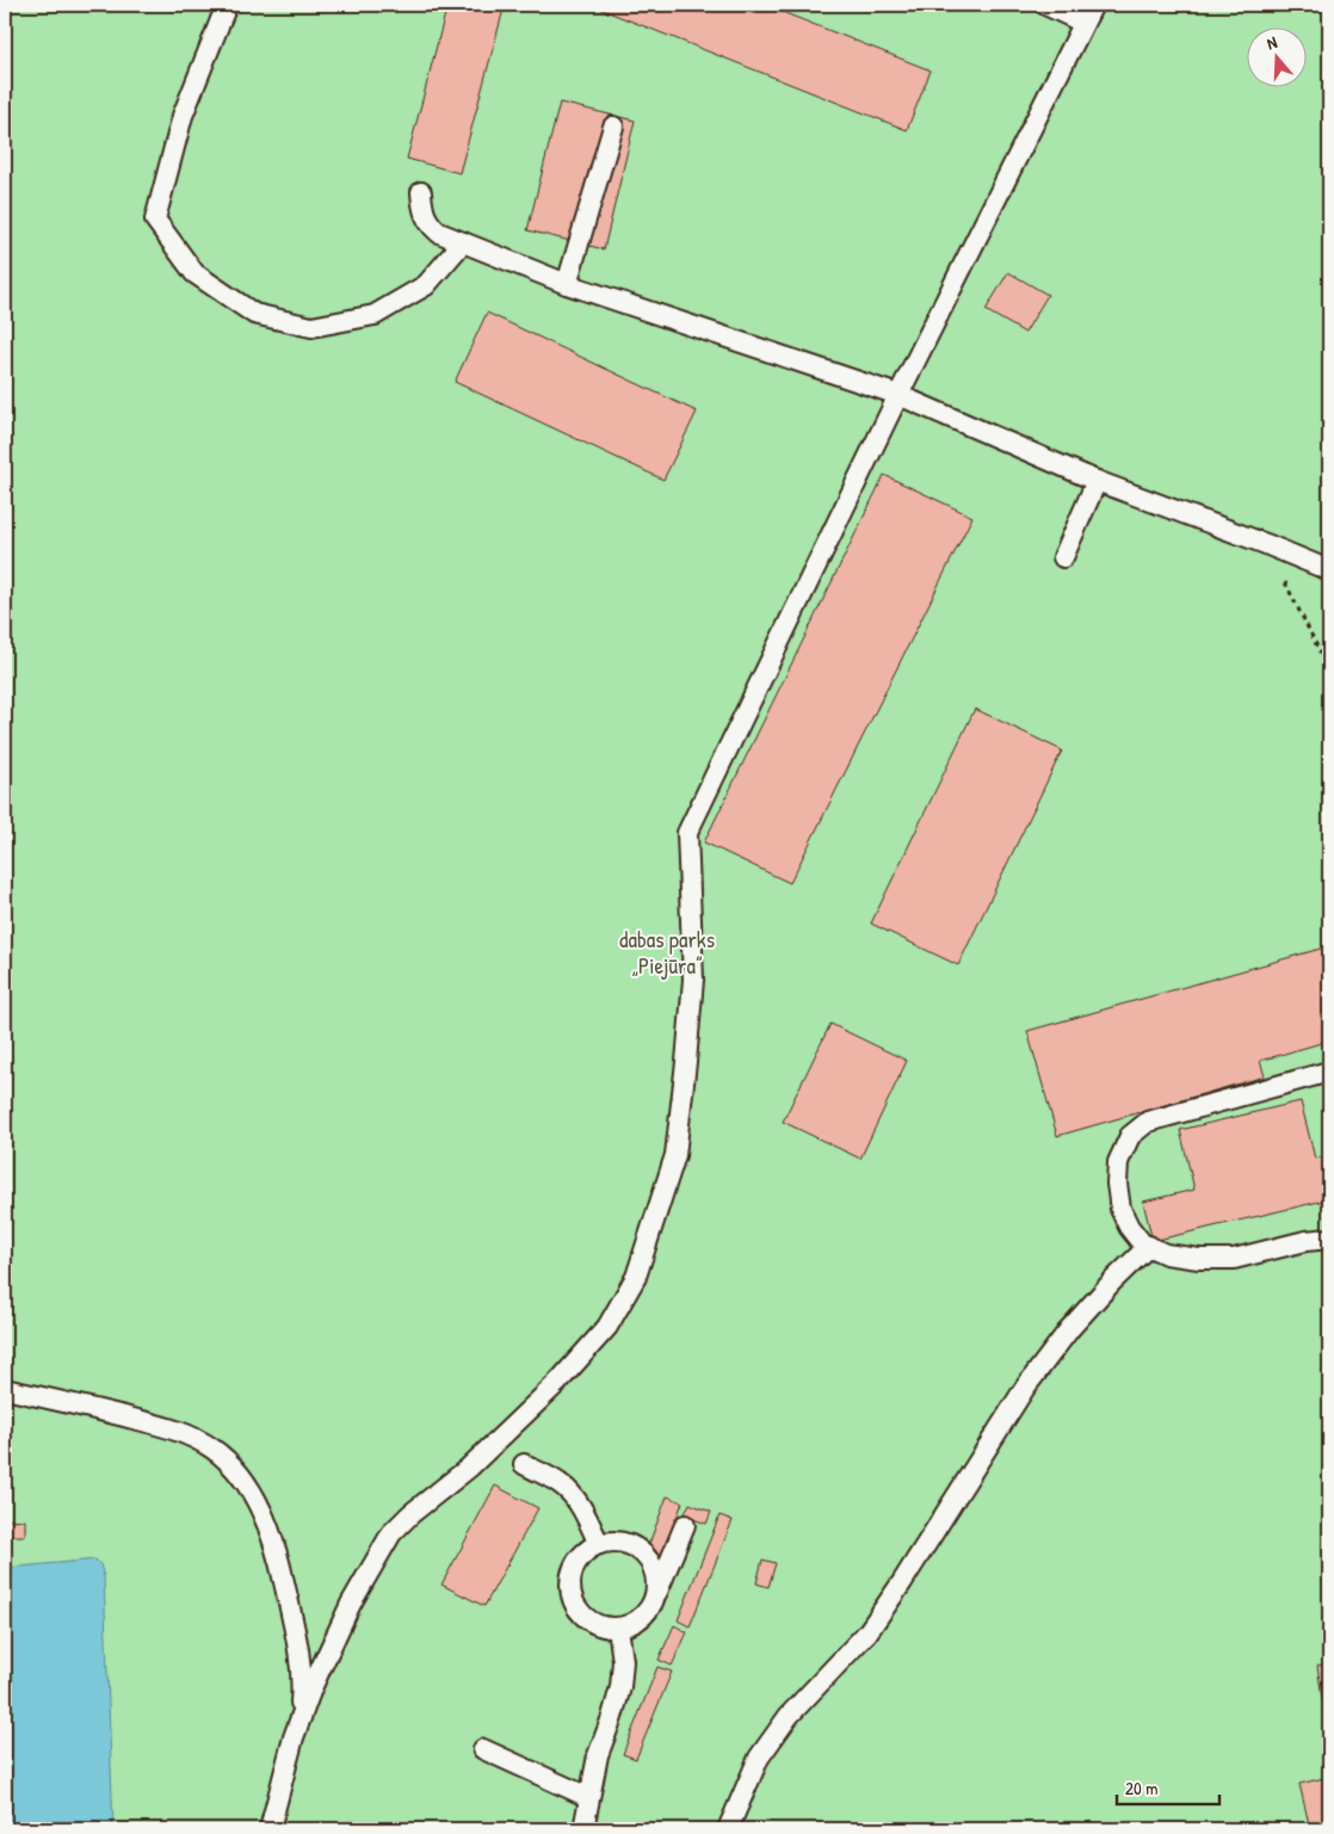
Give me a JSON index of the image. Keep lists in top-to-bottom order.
{
  "parks": ["dabas parks „Piejūra”"],
  "scale_bar": "20 m",
  "north": "top"
}
